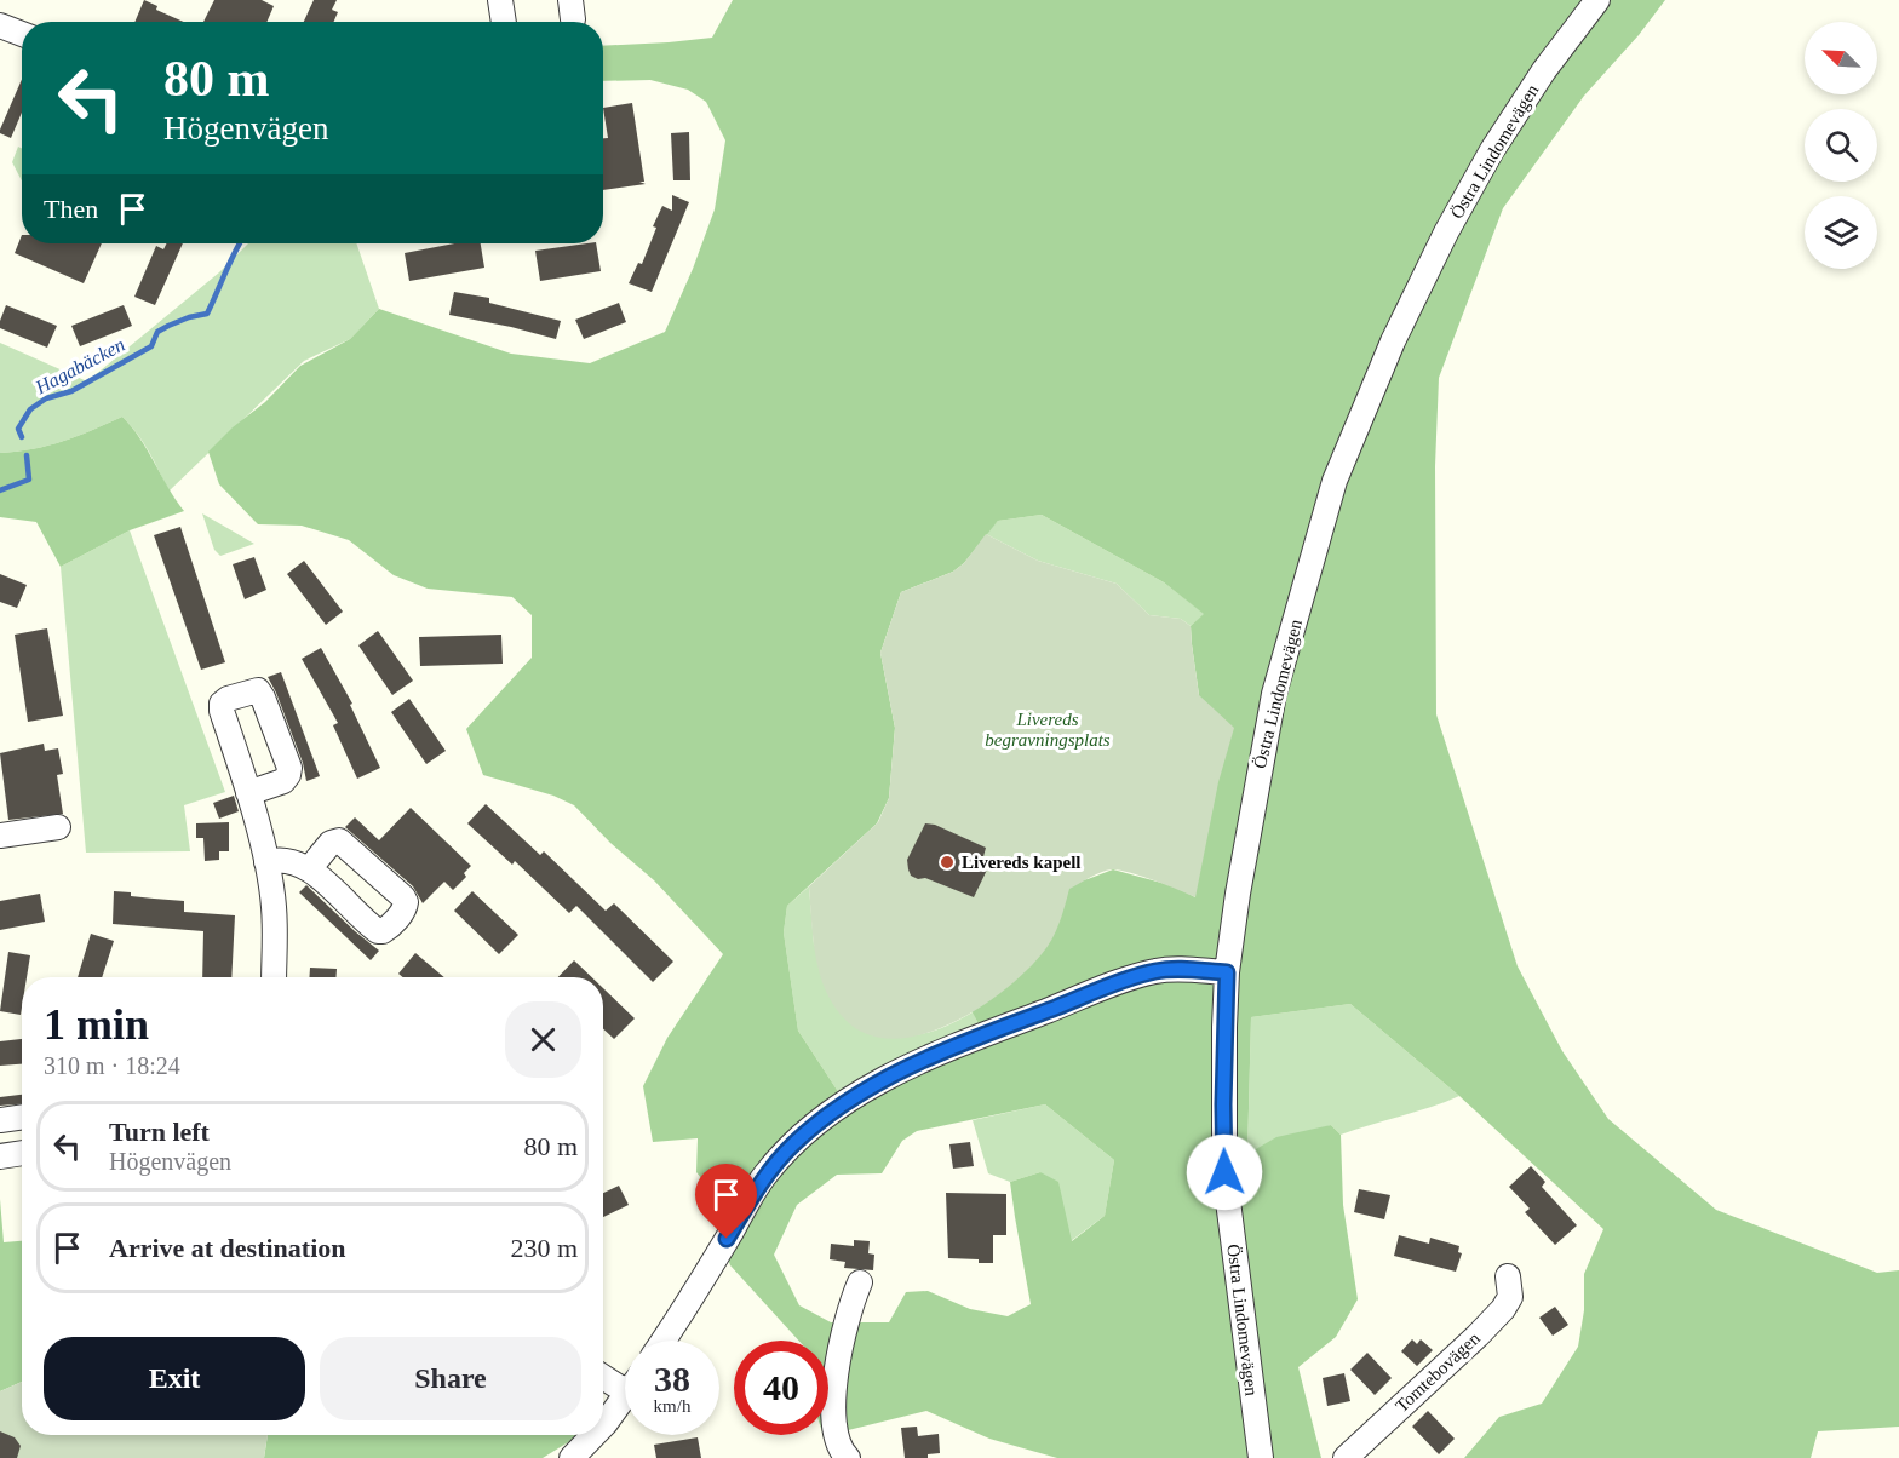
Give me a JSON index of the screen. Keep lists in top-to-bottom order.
{
  "streets": {
    "street": ["Östra Lindomevägen", "Tomtebovägen"]
  },
  "water": ["Hagabäcken"],
  "parks": ["Livereds begravningsplats"],
  "places": ["Livereds kapell"],
  "north": "top left",
  "page": {
    "turn": ["80 m", "Högenvägen"],
    "then": "Then",
    "heading": ["1 min", "310 m · 18:24"],
    "list": [
      {
        "name": "Turn left",
        "note": "Högenvägen",
        "value": "80 m"
      },
      {
        "name": "Arrive at destination",
        "value": "230 m"
      }
    ],
    "buttons": ["Exit", "Share"],
    "speed": "38 km/h",
    "limit": "40"
  }
}
